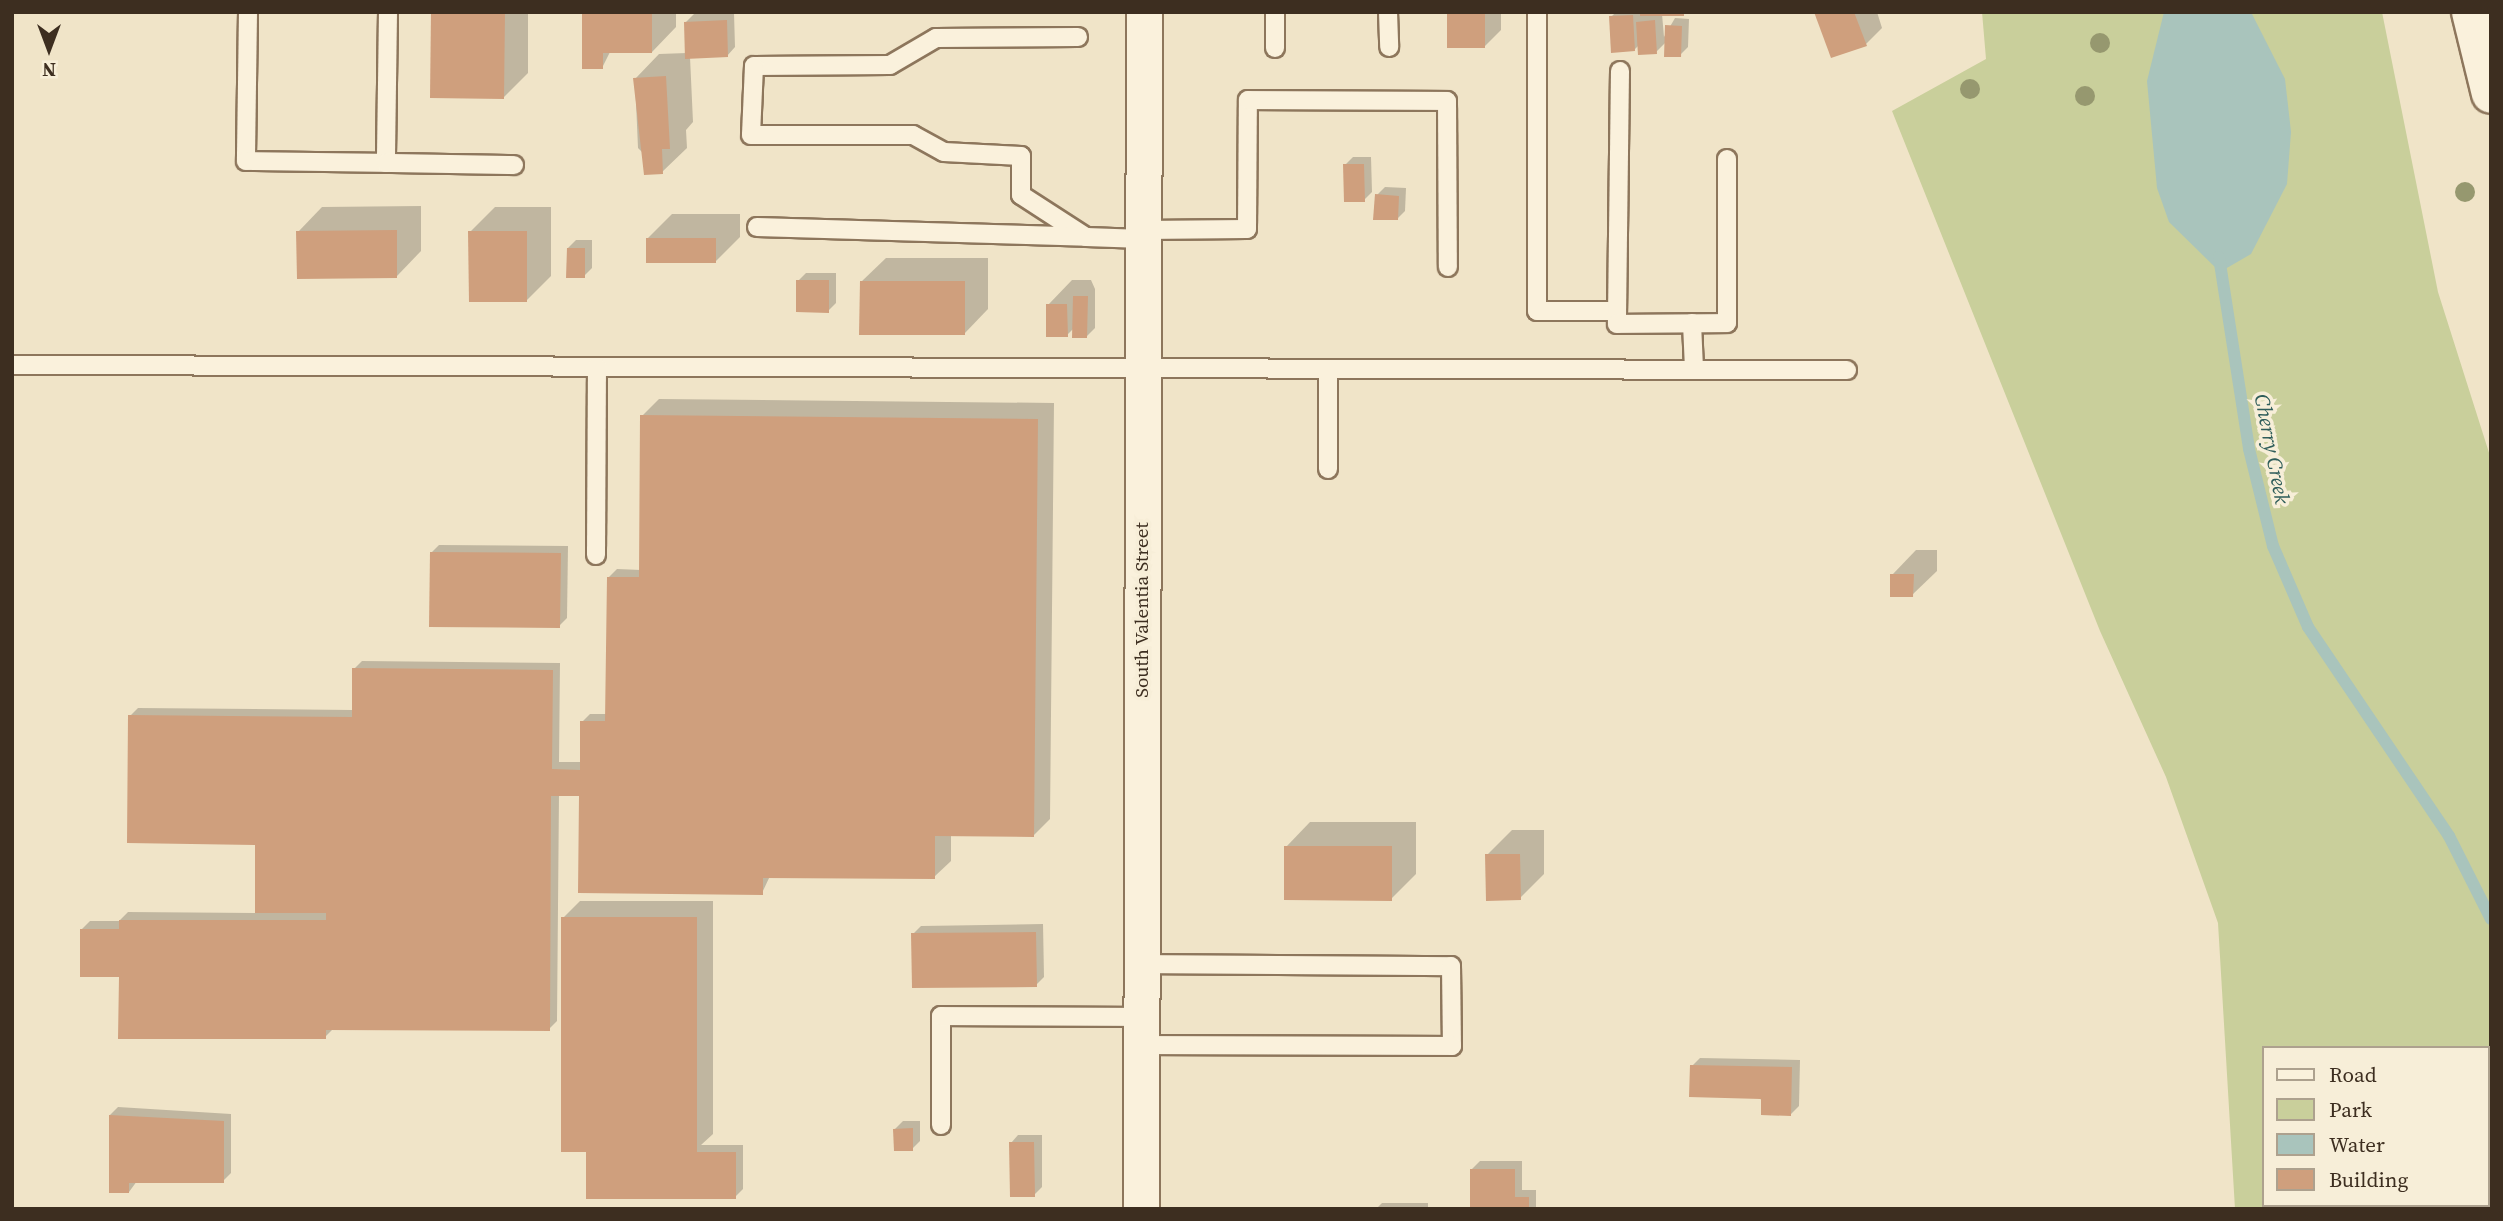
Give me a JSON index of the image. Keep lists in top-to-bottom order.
{
  "streets": {
    "street": ["South Valentia Street"]
  },
  "water": ["Cherry Creek"],
  "legend": [
    "Road",
    "Park",
    "Water",
    "Building"
  ],
  "north": "bottom"
}
